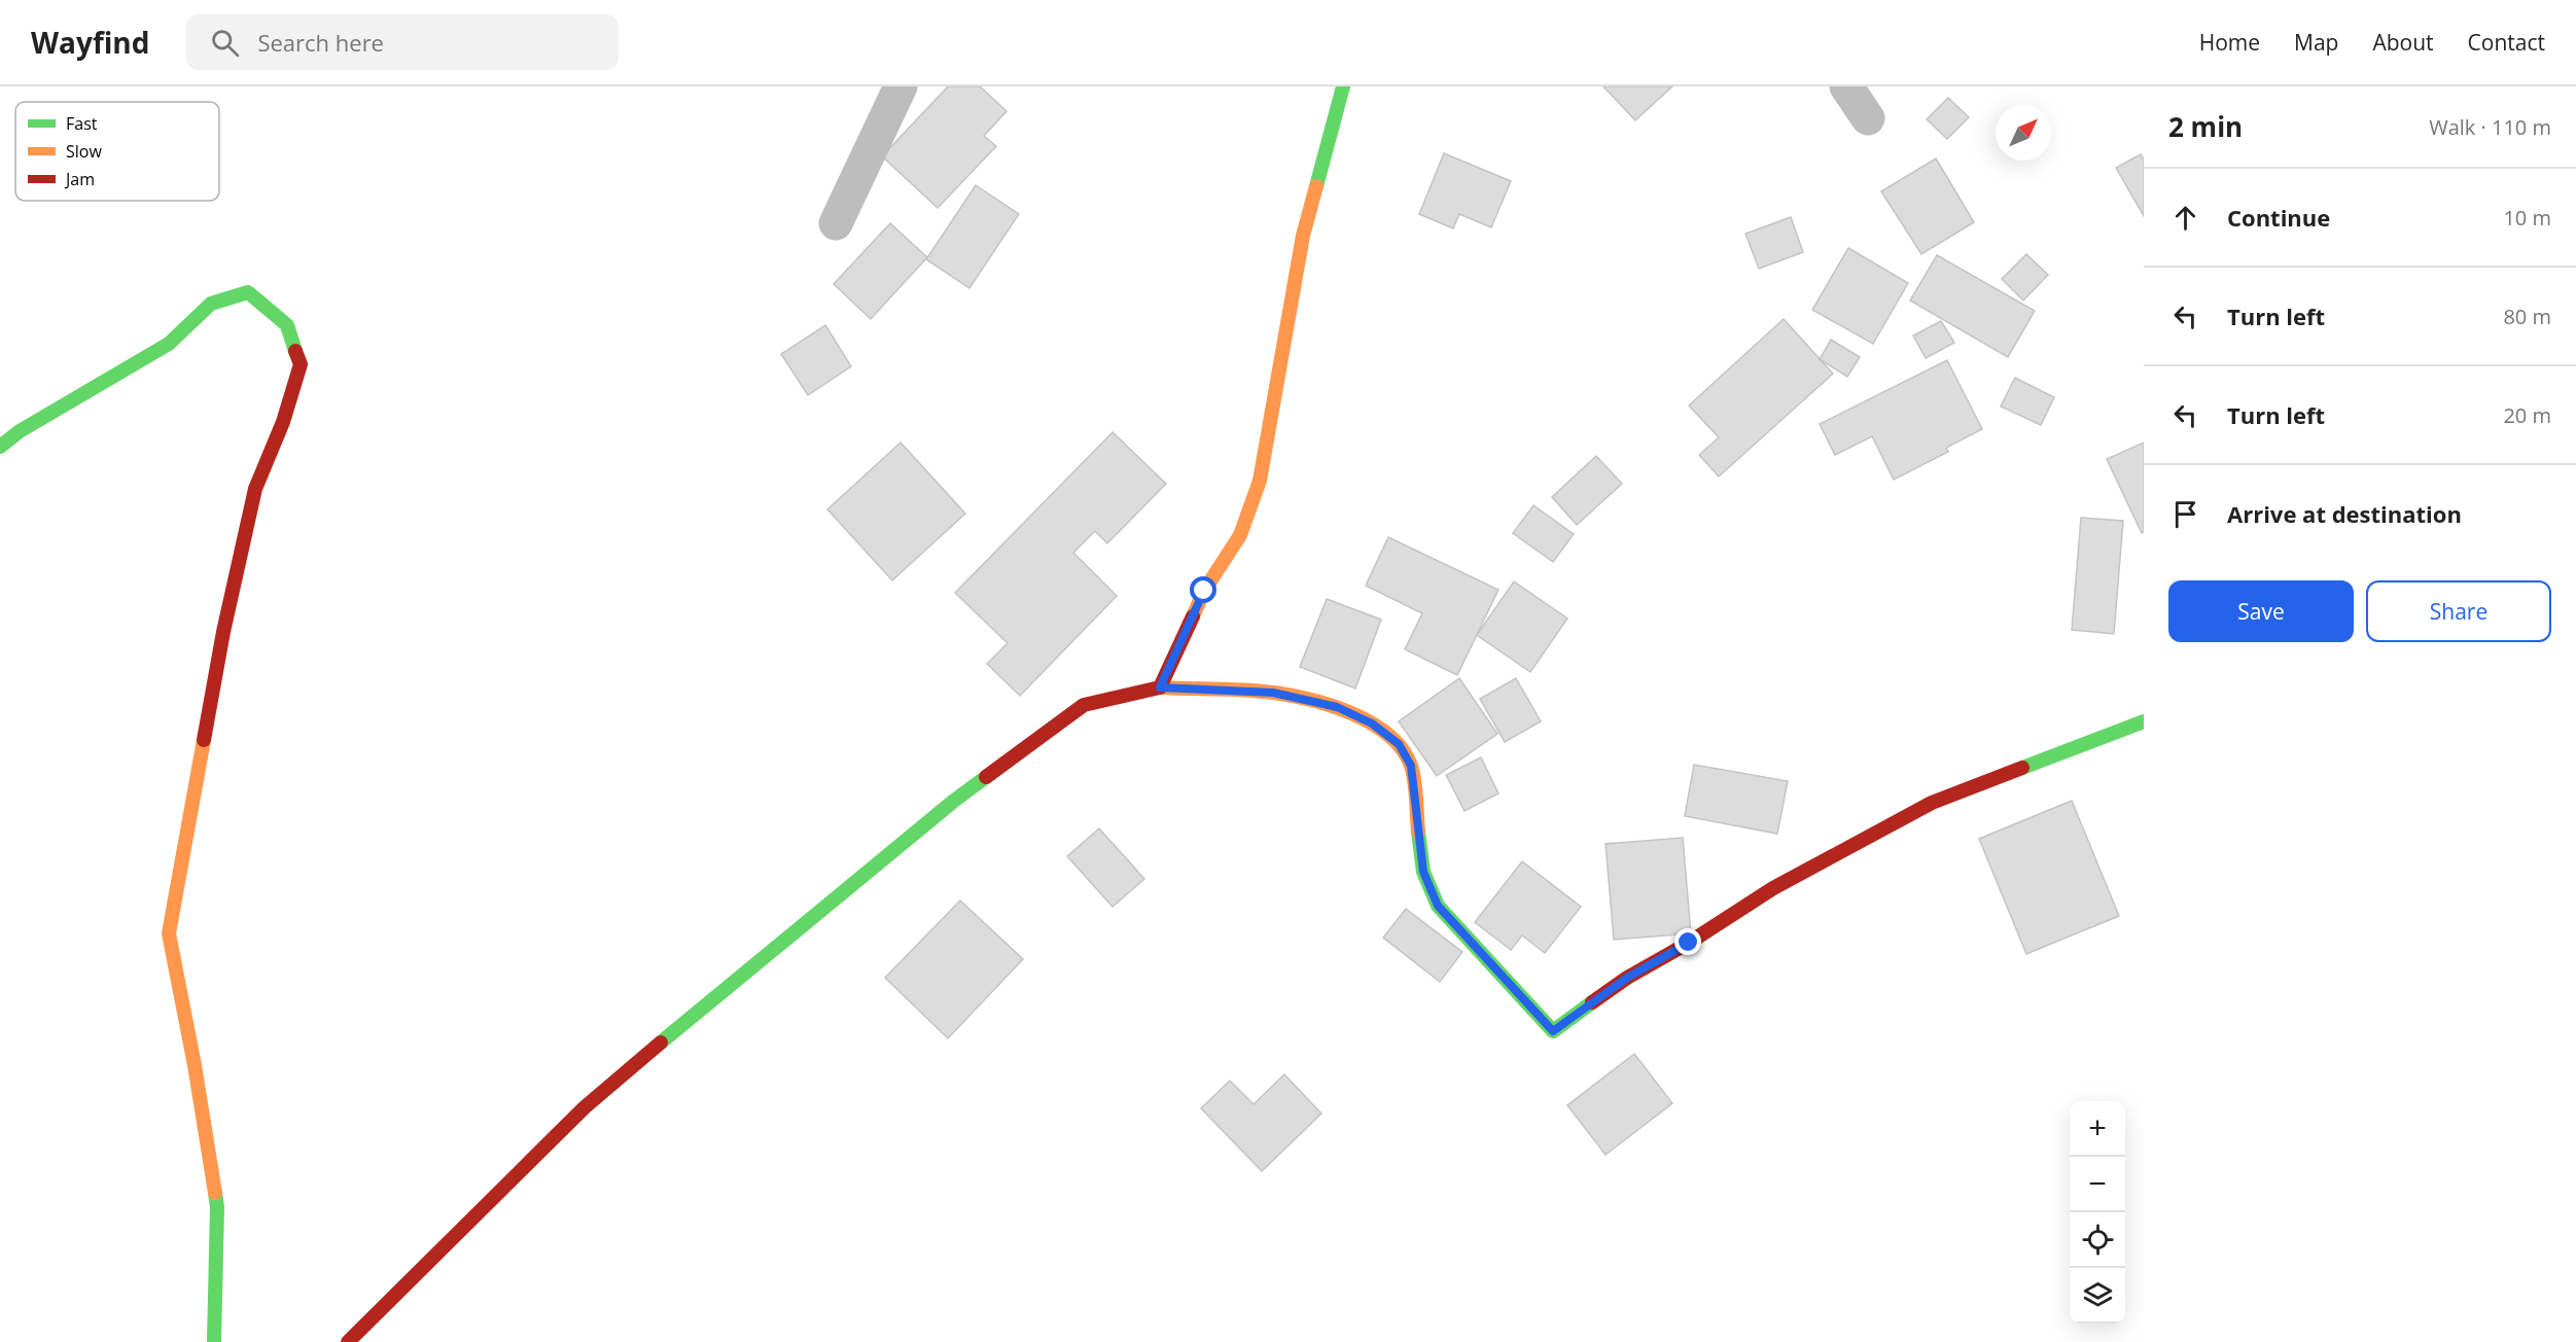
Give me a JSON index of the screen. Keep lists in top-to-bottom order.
{
  "legend": ["Fast", "Slow", "Jam"],
  "north": "top right",
  "page": {
    "header": "Wayfind",
    "search": "Search here",
    "nav": [
      "Home",
      "Map",
      "About",
      "Contact"
    ],
    "heading": ["2 min", "Walk · 110 m"],
    "list": [
      ["Continue", "10 m"],
      ["Turn left", "80 m"],
      ["Turn left", "20 m"],
      "Arrive at destination"
    ],
    "buttons": ["Save", "Share"],
    "map_buttons": ["+", "−"]
  }
}
